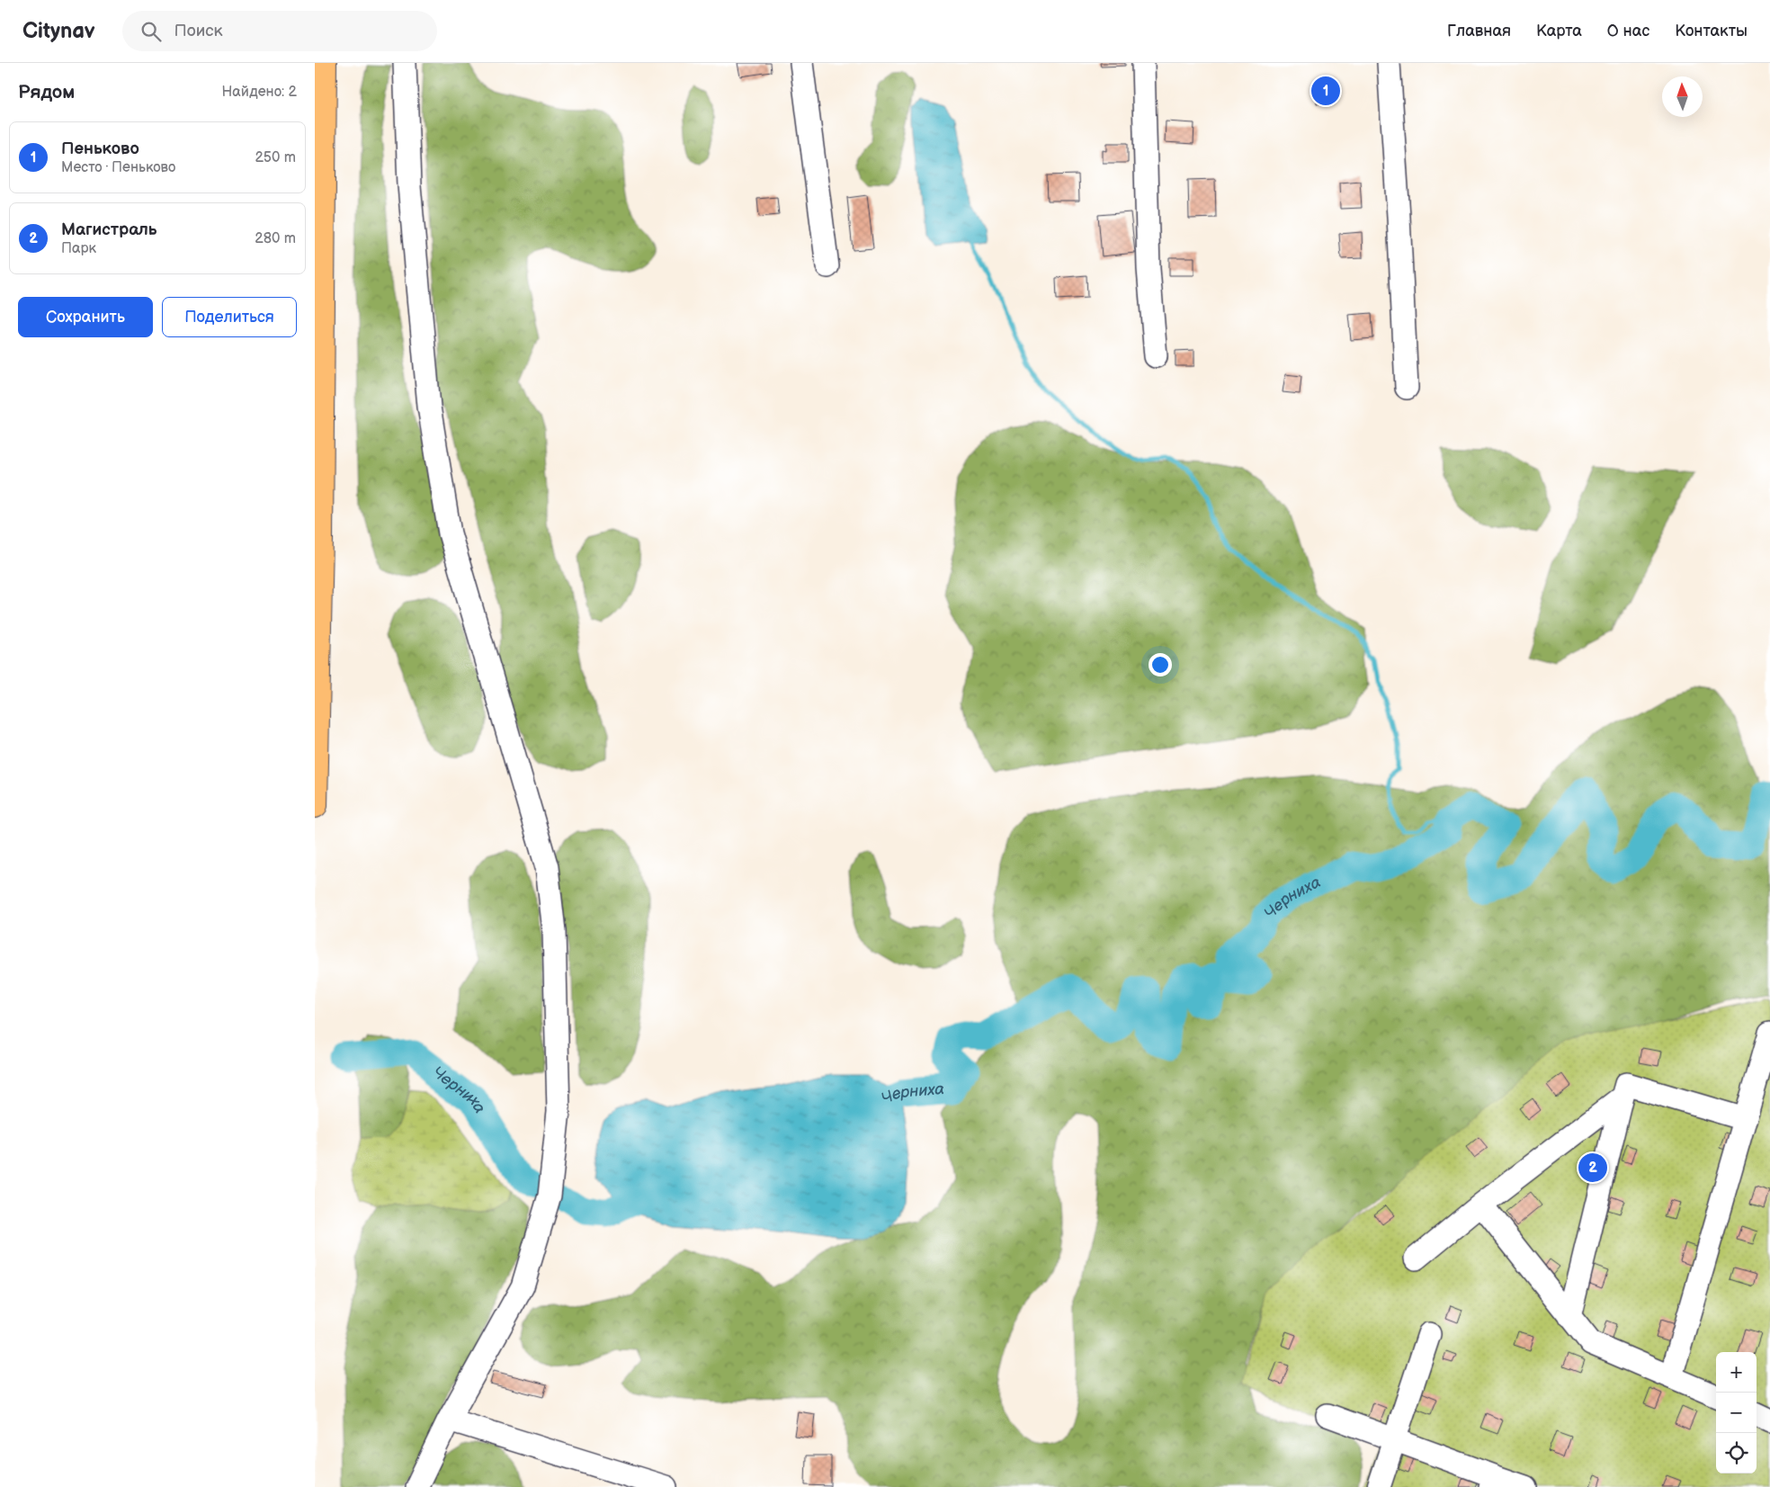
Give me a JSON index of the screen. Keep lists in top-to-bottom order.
{
  "water": ["Черниха"],
  "north": "top",
  "page": {
    "header": "Citynav",
    "search": "Поиск",
    "nav": [
      "Главная",
      "Карта",
      "О нас",
      "Контакты"
    ],
    "heading": ["Рядом", "Найдено: 2"],
    "pins": ["1", "2"],
    "list": [
      {
        "mark": "1",
        "name": "Пеньково",
        "note": "Место · Пеньково",
        "value": "250 m"
      },
      {
        "mark": "2",
        "name": "Магистраль",
        "note": "Парк",
        "value": "280 m"
      }
    ],
    "buttons": ["Сохранить", "Поделиться"],
    "map_buttons": ["+", "−"]
  }
}
